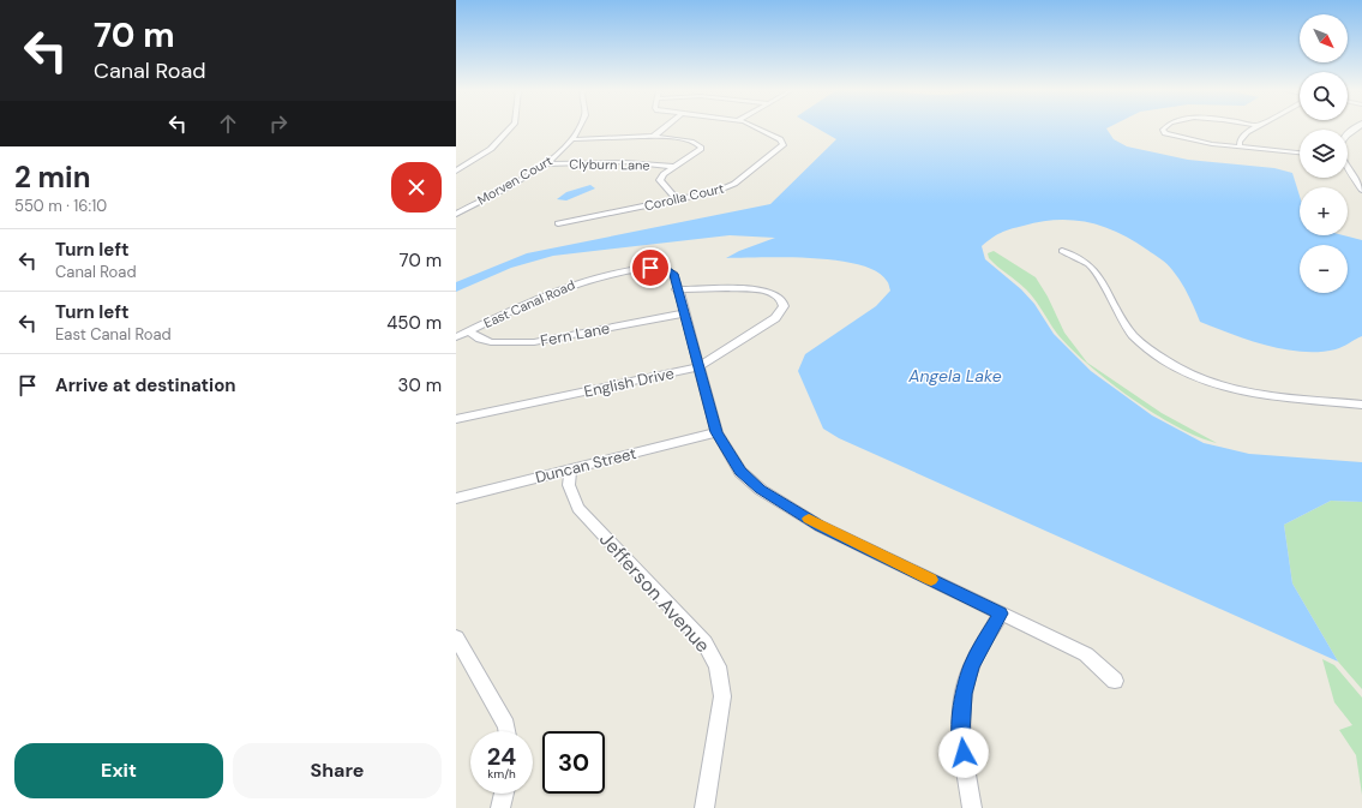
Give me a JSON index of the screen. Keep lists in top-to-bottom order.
{
  "streets": {
    "street": [
      "Clyburn Lane",
      "Morven Court",
      "Corolla Court",
      "East Canal Road",
      "Fern Lane",
      "English Drive",
      "Duncan Street",
      "Jefferson Avenue"
    ]
  },
  "crossings": [
    ["Clyburn Lane", "Morven Court"],
    ["East Canal Road", "Fern Lane"],
    ["East Canal Road", "English Drive"],
    ["East Canal Road", "Duncan Street"],
    ["Duncan Street", "Jefferson Avenue"]
  ],
  "water": ["Angela Lake"],
  "north": "bottom right",
  "page": {
    "turn": ["70 m", "Canal Road"],
    "map_buttons": ["+", "−"],
    "heading": ["2 min", "550 m · 16:10"],
    "list": [
      {
        "name": "Turn left",
        "note": "Canal Road",
        "value": "70 m"
      },
      {
        "name": "Turn left",
        "note": "East Canal Road",
        "value": "450 m"
      },
      {
        "name": "Arrive at destination",
        "value": "30 m"
      }
    ],
    "speed": "24 km/h",
    "limit": "30",
    "buttons": ["Exit", "Share"]
  }
}
